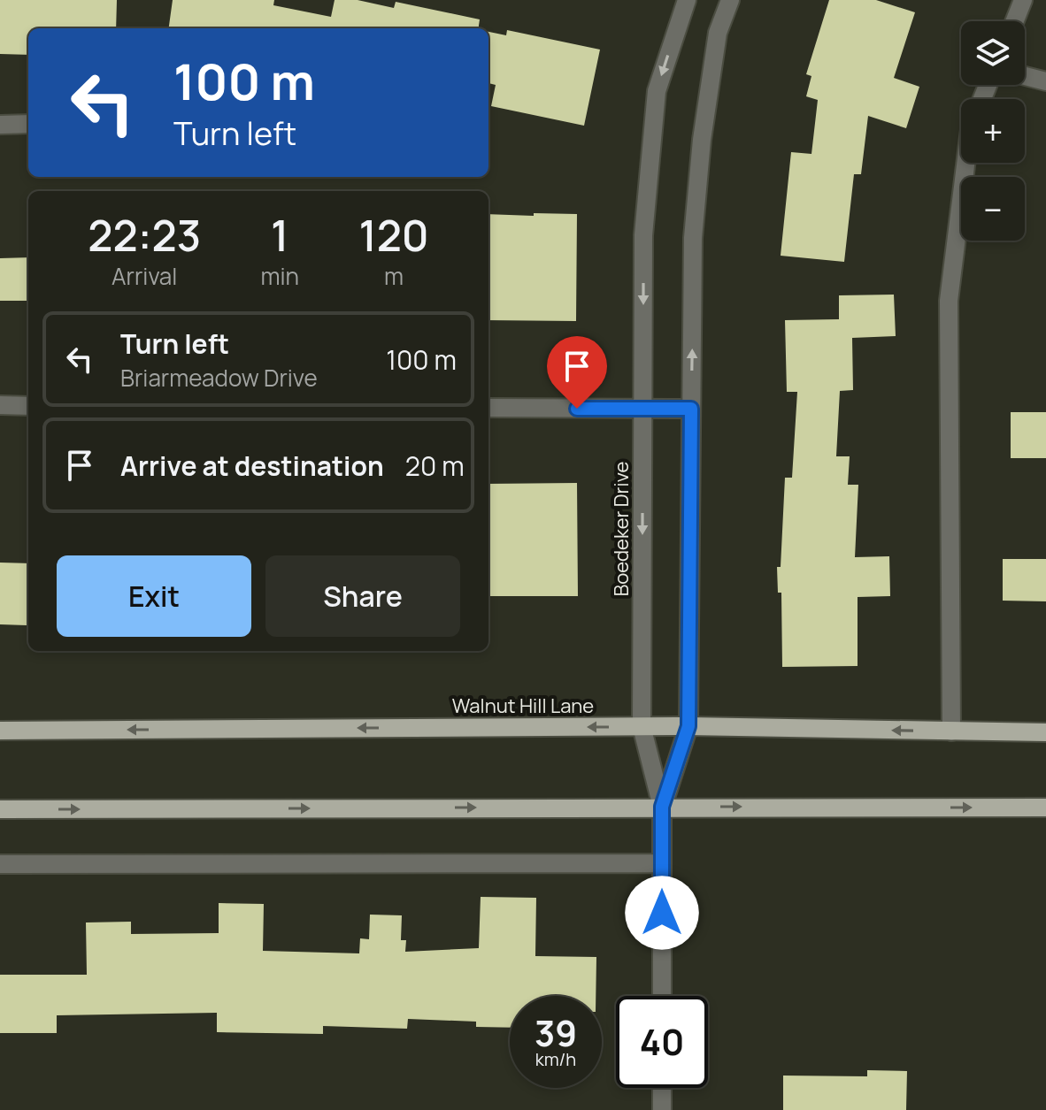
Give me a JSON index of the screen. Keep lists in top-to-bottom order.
{
  "streets": {
    "main road": ["Walnut Hill Lane"],
    "street": ["Boedeker Drive"]
  },
  "crossings": [
    ["Boedeker Drive", "Walnut Hill Lane"]
  ],
  "page": {
    "map_buttons": ["+", "−"],
    "turn": ["100 m", "Turn left"],
    "eta": [
      "22:23",
      "Arrival",
      "1",
      "min",
      "120",
      "m"
    ],
    "list": [
      {
        "name": "Turn left",
        "note": "Briarmeadow Drive",
        "value": "100 m"
      },
      {
        "name": "Arrive at destination",
        "value": "20 m"
      }
    ],
    "buttons": ["Exit", "Share"],
    "speed": "39 km/h",
    "limit": "40"
  }
}
